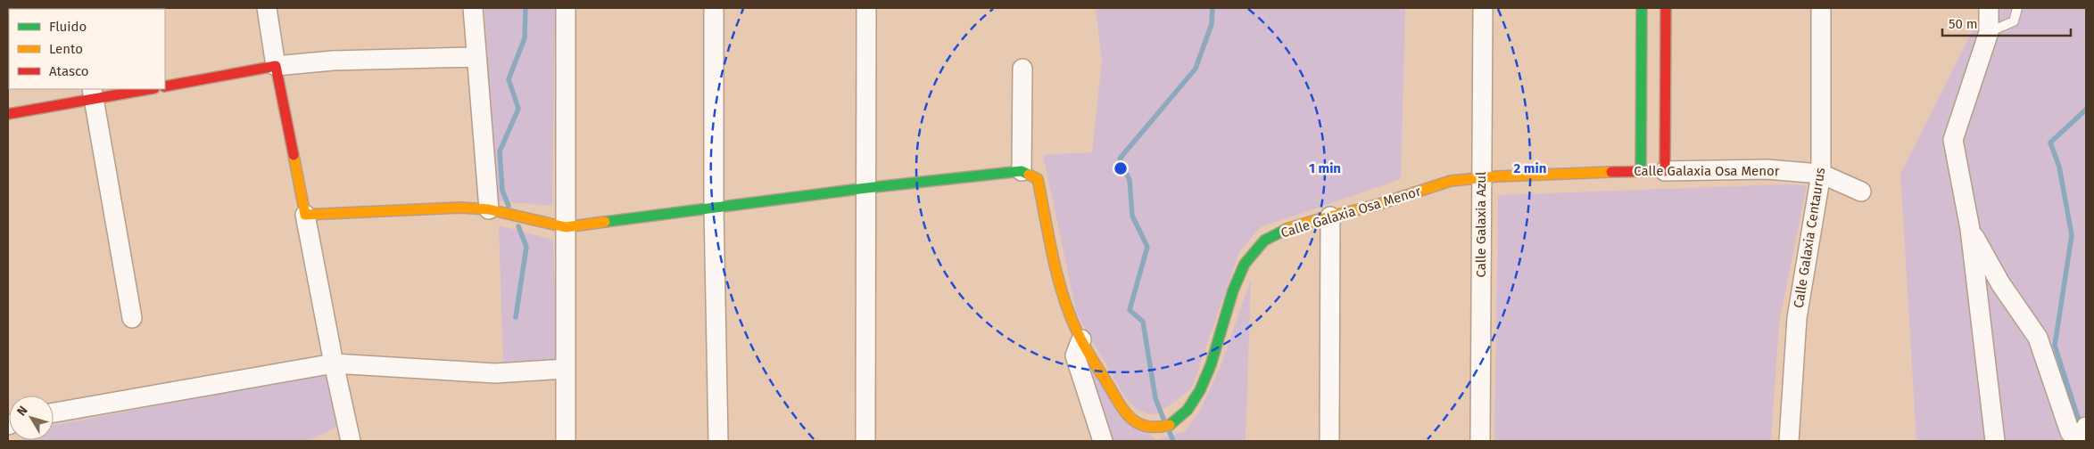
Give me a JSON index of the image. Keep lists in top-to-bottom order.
{
  "streets": {
    "street": ["Calle Galaxia Osa Menor", "Calle Galaxia Azul", "Calle Galaxia Centaurus"]
  },
  "crossings": [
    ["Calle Galaxia Osa Menor", "Calle Galaxia Azul"],
    ["Calle Galaxia Osa Menor", "Calle Galaxia Centaurus"]
  ],
  "legend": ["Fluido", "Lento", "Atasco"],
  "scale_bar": "50 m",
  "north": "top left",
  "rings": ["1 min", "2 min"]
}
